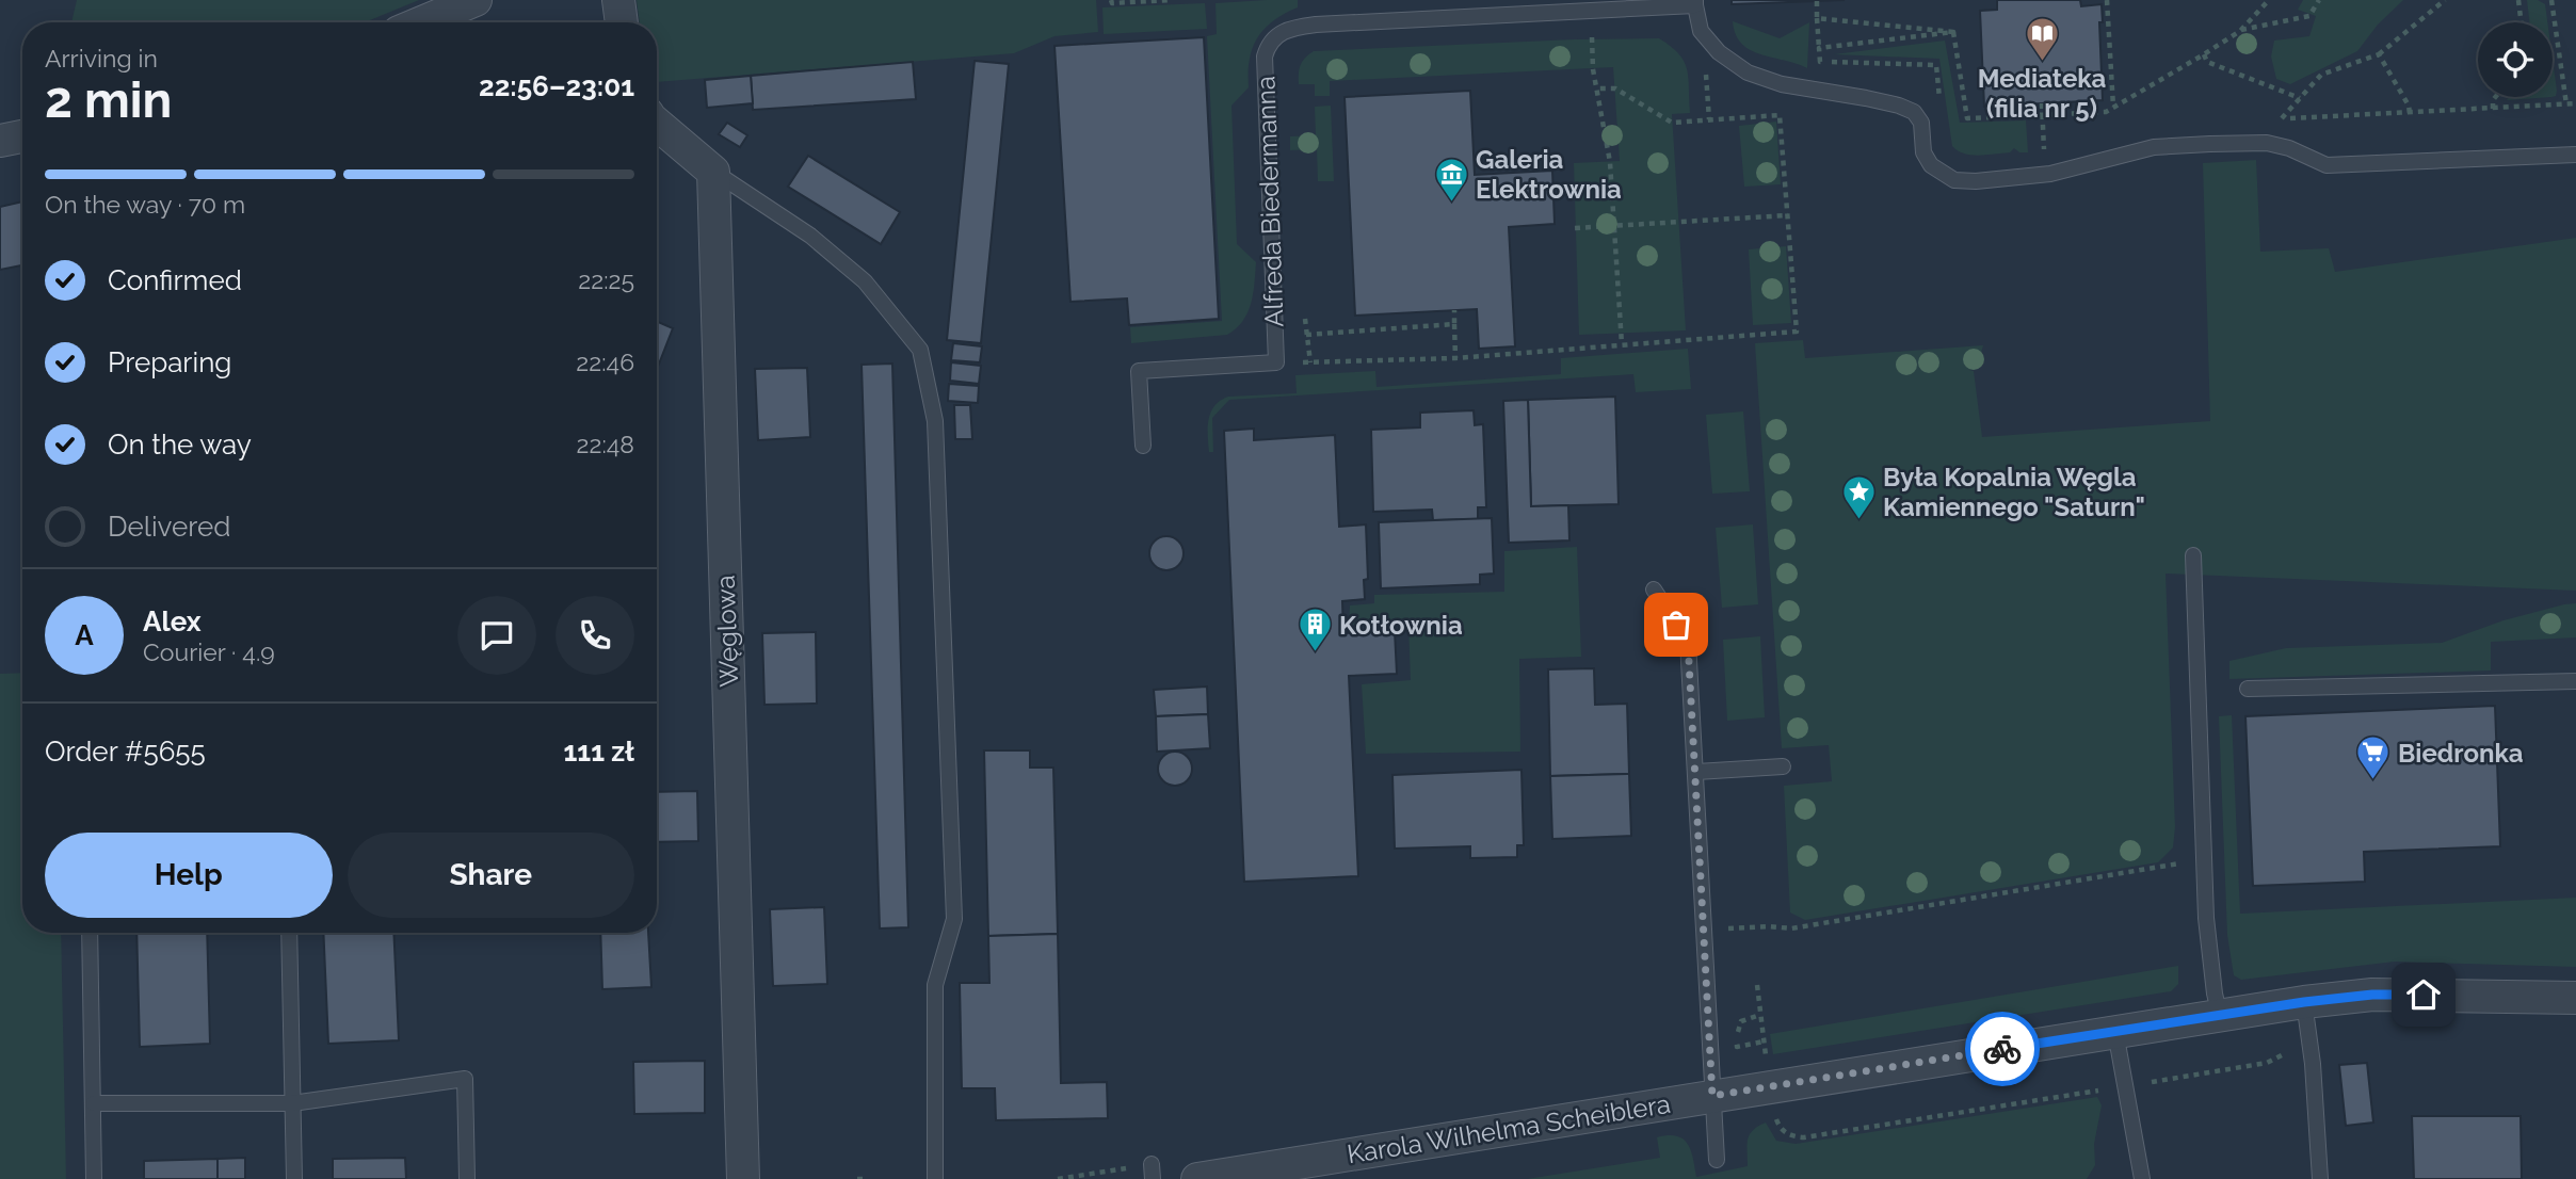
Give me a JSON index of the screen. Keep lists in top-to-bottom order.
{
  "streets": {
    "street": ["Węglowa", "Karola Wilhelma Scheiblera"],
    "lane": ["Alfreda Biedermanna"]
  },
  "places": {
    "library": ["Mediateka (filia nr 5)"],
    "museum": ["Galeria Elektrownia"],
    "place": ["Była Kopalnia Węgla Kamiennego \"Saturn\""],
    "building": ["Kotłownia"],
    "supermarket": ["Biedronka"]
  },
  "page": {
    "heading": ["2 min", "Arriving in", "22:56–23:01"],
    "panel": [
      "Alex",
      "Courier · 4.9",
      "Order #5655",
      "111 zł"
    ],
    "bar": "On the way · 70 m",
    "list": [
      ["Confirmed", "22:25"],
      ["Preparing", "22:46"],
      ["On the way", "22:48"],
      "Delivered"
    ],
    "round": "A",
    "buttons": ["Help", "Share"]
  }
}
